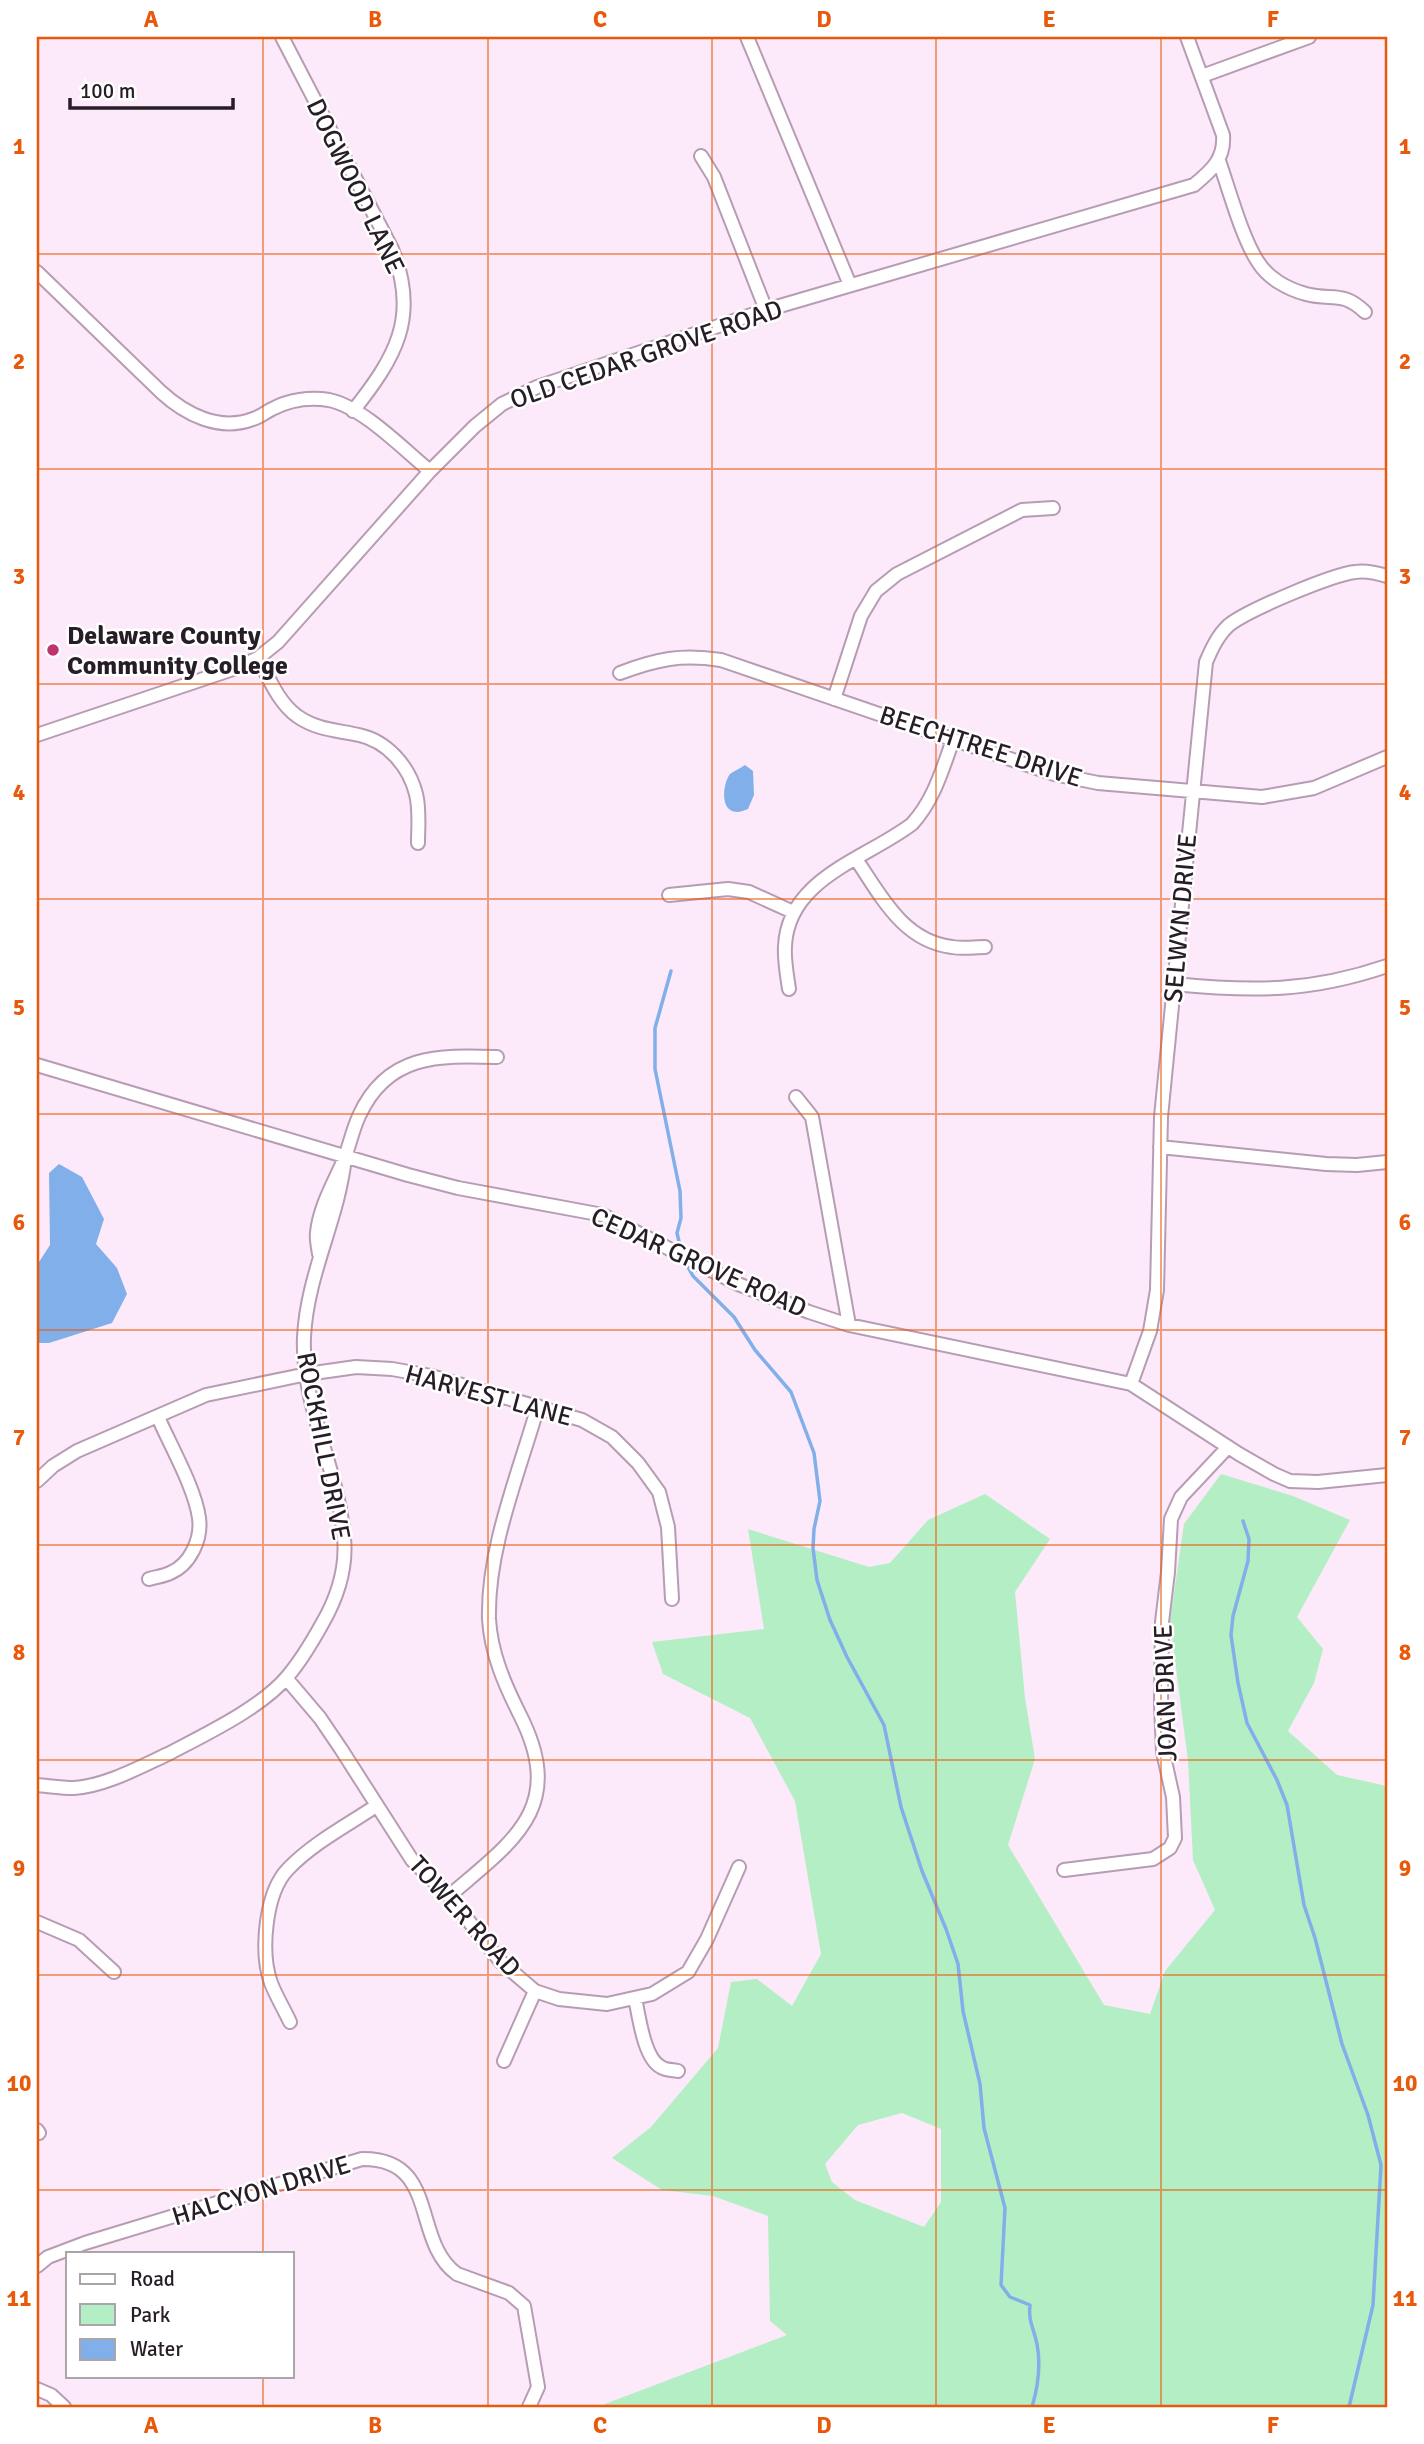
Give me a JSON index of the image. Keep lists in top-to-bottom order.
{
  "streets": {
    "street": [
      "DOGWOOD LANE",
      "OLD CEDAR GROVE ROAD",
      "BEECHTREE DRIVE",
      "SELWYN DRIVE",
      "CEDAR GROVE ROAD",
      "HARVEST LANE",
      "ROCKHILL DRIVE",
      "JOAN DRIVE",
      "TOWER ROAD",
      "HALCYON DRIVE"
    ]
  },
  "crossings": [
    ["BEECHTREE DRIVE", "SELWYN DRIVE"],
    ["SELWYN DRIVE", "CEDAR GROVE ROAD"],
    ["CEDAR GROVE ROAD", "ROCKHILL DRIVE"],
    ["CEDAR GROVE ROAD", "JOAN DRIVE"],
    ["HARVEST LANE", "ROCKHILL DRIVE"],
    ["ROCKHILL DRIVE", "TOWER ROAD"]
  ],
  "places": ["Delaware County Community College"],
  "legend": ["Road", "Park", "Water"],
  "scale_bar": "100 m",
  "grid": {
    "columns": [
      "A",
      "B",
      "C",
      "D",
      "E",
      "F"
    ],
    "rows": [
      "1",
      "2",
      "3",
      "4",
      "5",
      "6",
      "7",
      "8",
      "9",
      "10",
      "11"
    ]
  }
}
